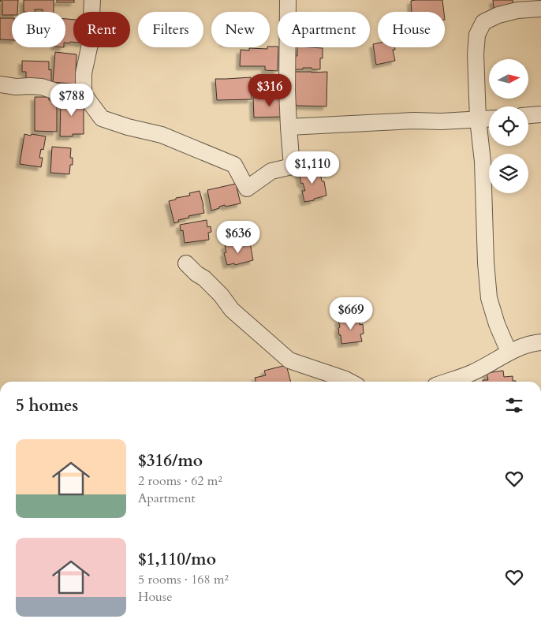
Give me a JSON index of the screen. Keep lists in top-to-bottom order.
{
  "north": "right",
  "page": {
    "chip": [
      "Buy",
      "Rent",
      "Filters",
      "New",
      "Apartment",
      "House"
    ],
    "price": [
      "$316",
      "$788",
      "$1,110",
      "$636",
      "$669"
    ],
    "heading": "5 homes",
    "list": [
      {
        "name": "$316/mo",
        "note": "2 rooms · 62 m² · Apartment"
      },
      {
        "name": "$1,110/mo",
        "note": "5 rooms · 168 m² · House"
      }
    ]
  }
}
